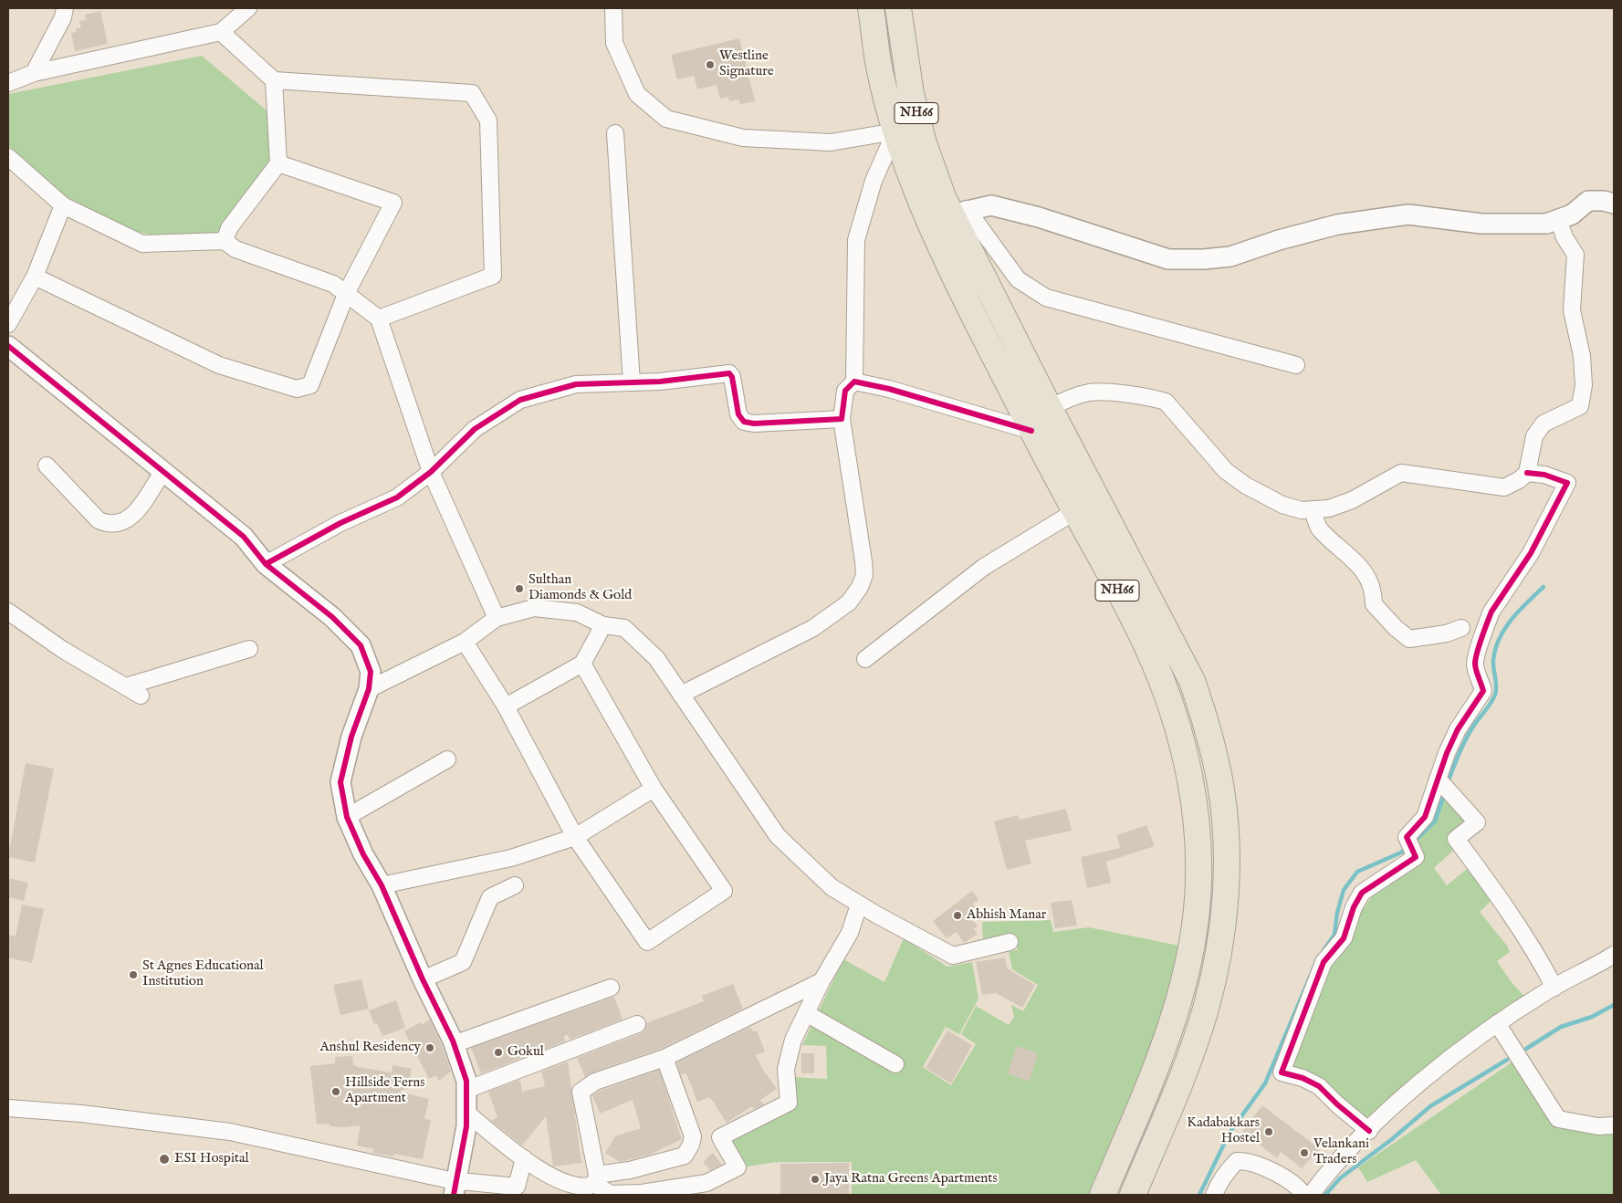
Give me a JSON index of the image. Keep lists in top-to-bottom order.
{
  "streets": {
    "highway": ["NH66"]
  },
  "places": [
    "Westline Signature",
    "Sulthan Diamonds & Gold",
    "Abhish Manar",
    "St Agnes Educational Institution",
    "Anshul Residency",
    "Gokul",
    "Hillside Ferns Apartment",
    "Kadabakkars Hostel",
    "Velankani Traders",
    "ESI Hospital",
    "Jaya Ratna Greens Apartments"
  ]
}
